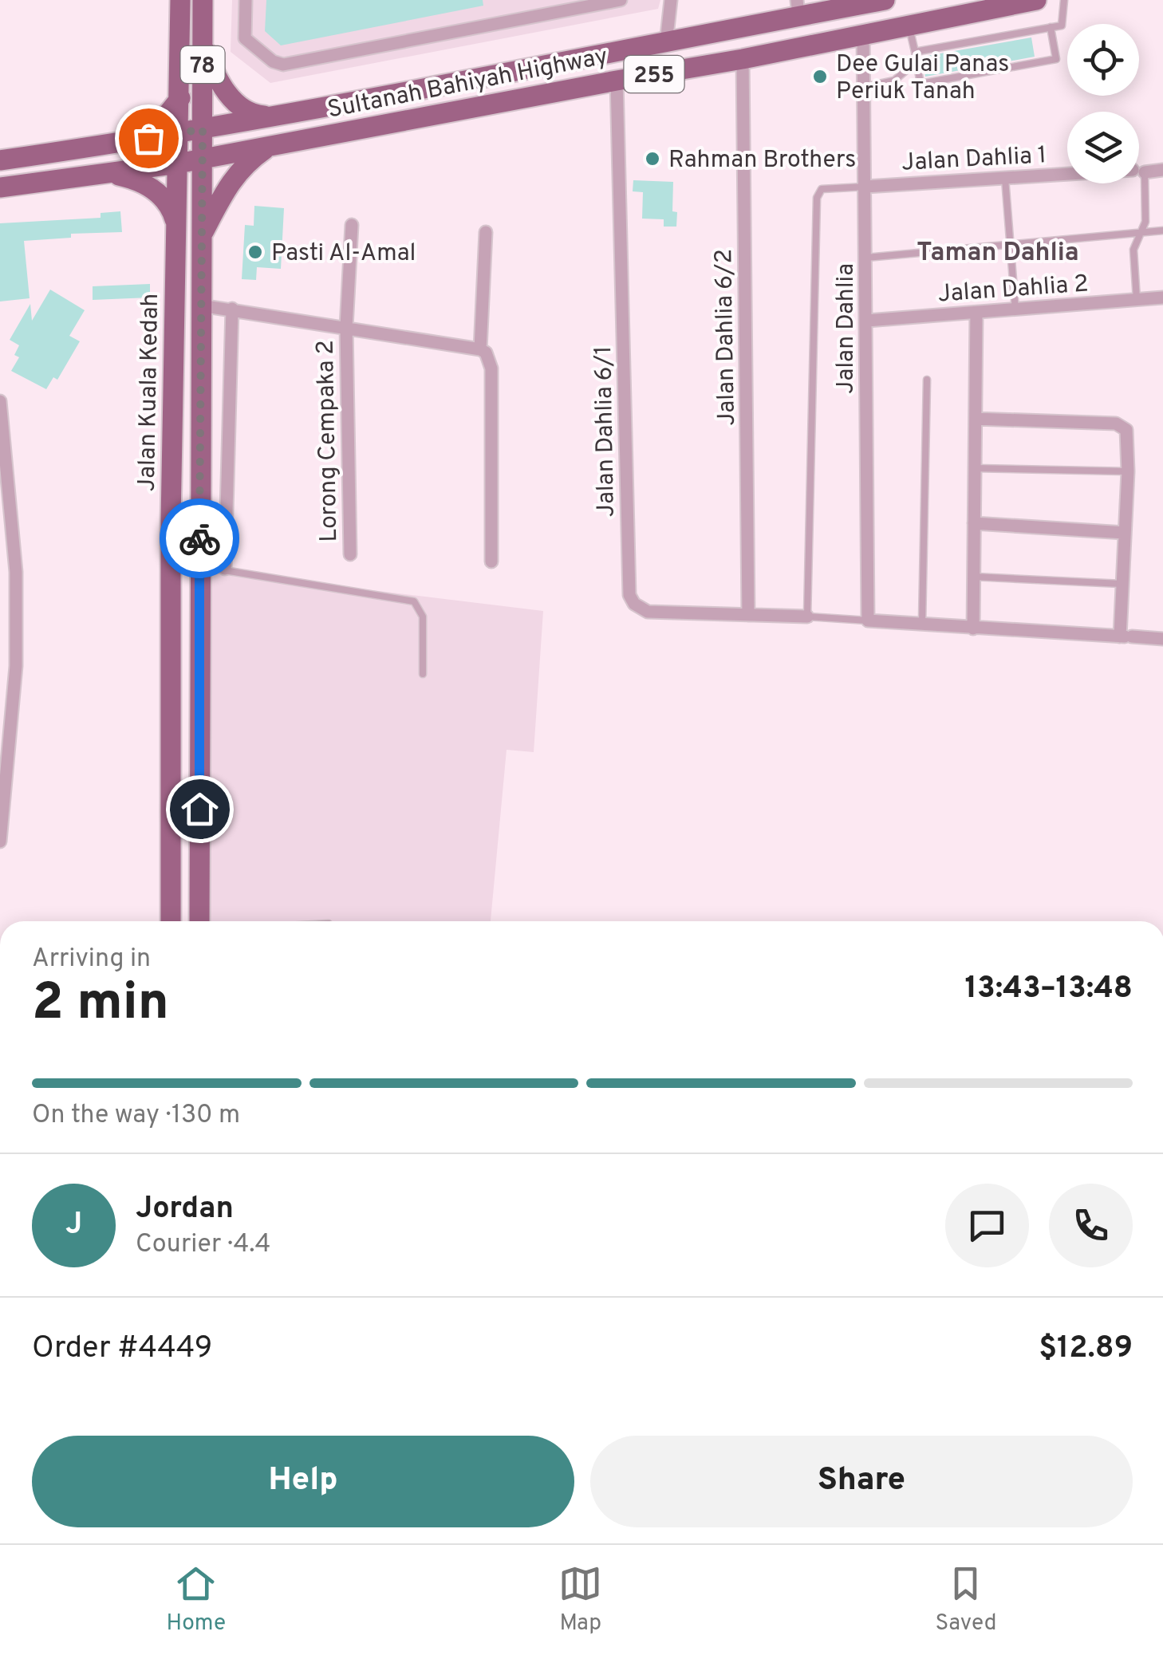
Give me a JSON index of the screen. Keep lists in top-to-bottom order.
{
  "streets": {
    "main road": [
      "78",
      "255",
      "Sultanah Bahiyah Highway",
      "Jalan Kuala Kedah"
    ],
    "street": [
      "Jalan Dahlia 1",
      "Jalan Dahlia 2",
      "Jalan Dahlia",
      "Jalan Dahlia 6/2",
      "Jalan Dahlia 6/1",
      "Lorong Cempaka 2"
    ]
  },
  "crossings": [
    ["78", "Sultanah Bahiyah Highway"],
    ["Sultanah Bahiyah Highway", "Jalan Dahlia"],
    ["Sultanah Bahiyah Highway", "Jalan Dahlia 6/2"],
    ["Sultanah Bahiyah Highway", "Jalan Kuala Kedah"],
    ["Sultanah Bahiyah Highway", "Jalan Dahlia 6/1"],
    ["Jalan Dahlia 1", "Jalan Dahlia"],
    ["Jalan Dahlia 2", "Jalan Dahlia"],
    ["Jalan Dahlia 6/2", "Jalan Dahlia 6/1"]
  ],
  "districts": ["Taman Dahlia"],
  "places": ["Dee Gulai Panas Periuk Tanah", "Rahman Brothers", "Pasti Al-Amal"],
  "page": {
    "heading": ["2 min", "Arriving in", "13:43–13:48"],
    "panel": [
      "Jordan",
      "Courier · 4.4",
      "Order #4449",
      "$12.89"
    ],
    "bar": "On the way · 130 m",
    "round": "J",
    "buttons": ["Help", "Share"],
    "tabs": ["Home", "Map", "Saved"]
  }
}
